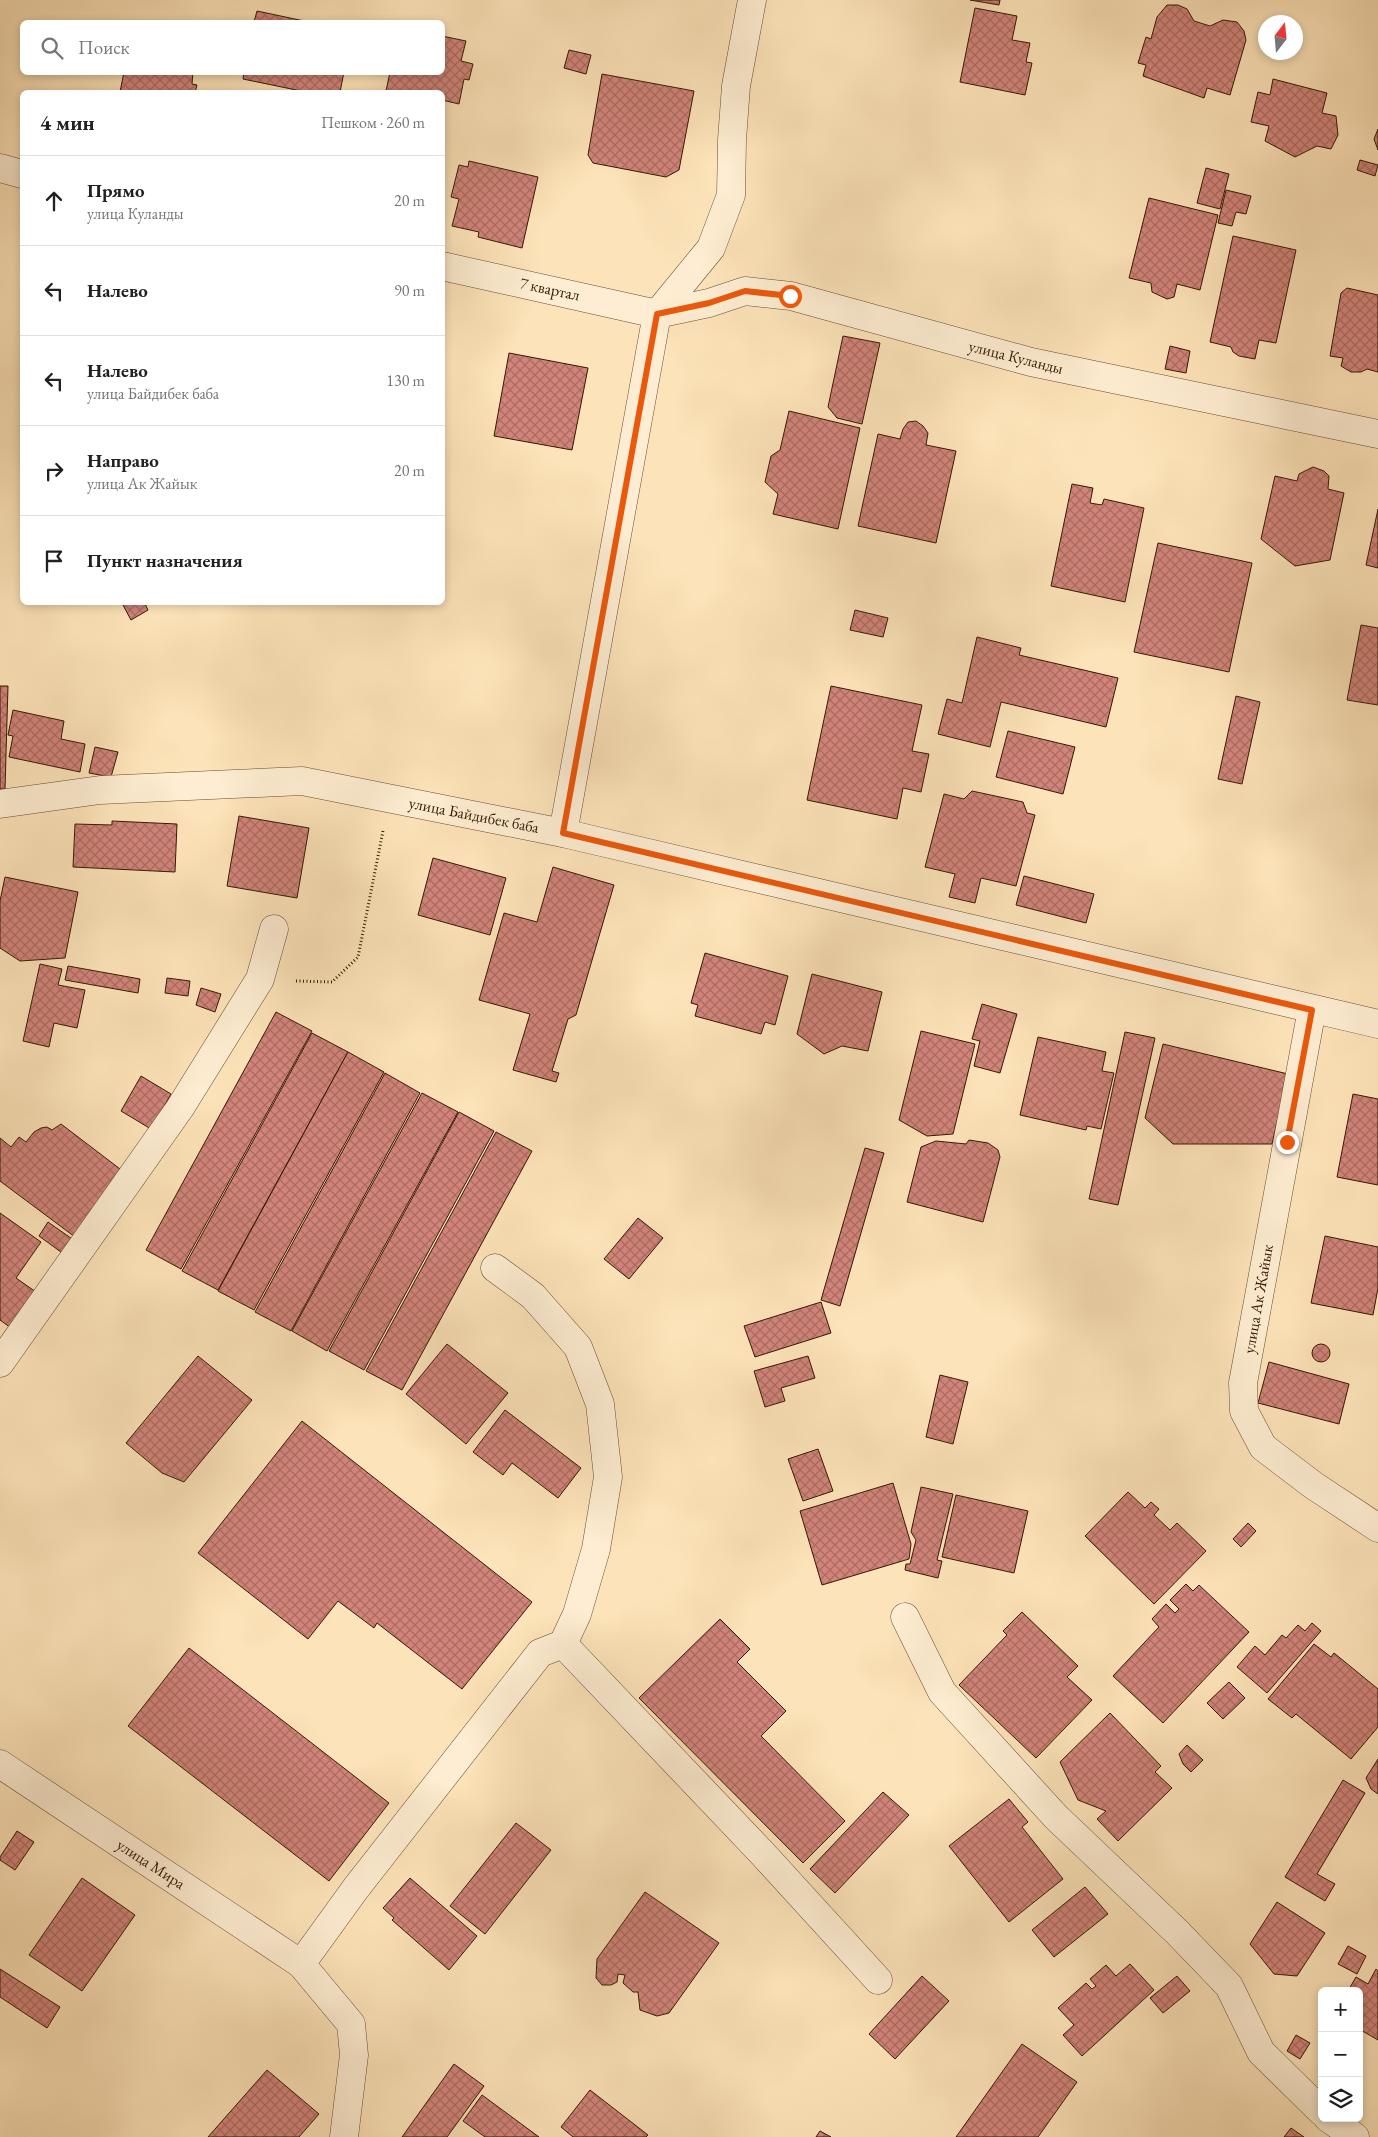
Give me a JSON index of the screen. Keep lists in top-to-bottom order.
{
  "streets": {
    "street": [
      "7 квартал",
      "улица Куланды",
      "улица Байдибек баба",
      "улица Ак Жайык",
      "улица Мира"
    ]
  },
  "crossings": [
    ["7 квартал", "улица Куланды"],
    ["улица Байдибек баба", "улица Ак Жайык"]
  ],
  "north": "top",
  "page": {
    "search": "Поиск",
    "heading": ["4 мин", "Пешком · 260 m"],
    "list": [
      ["Прямо", "улица Куланды", "20 m"],
      ["Налево", "90 m"],
      ["Налево", "улица Байдибек баба", "130 m"],
      ["Направо", "улица Ак Жайык", "20 m"],
      "Пункт назначения"
    ],
    "map_buttons": ["+", "−"]
  }
}
